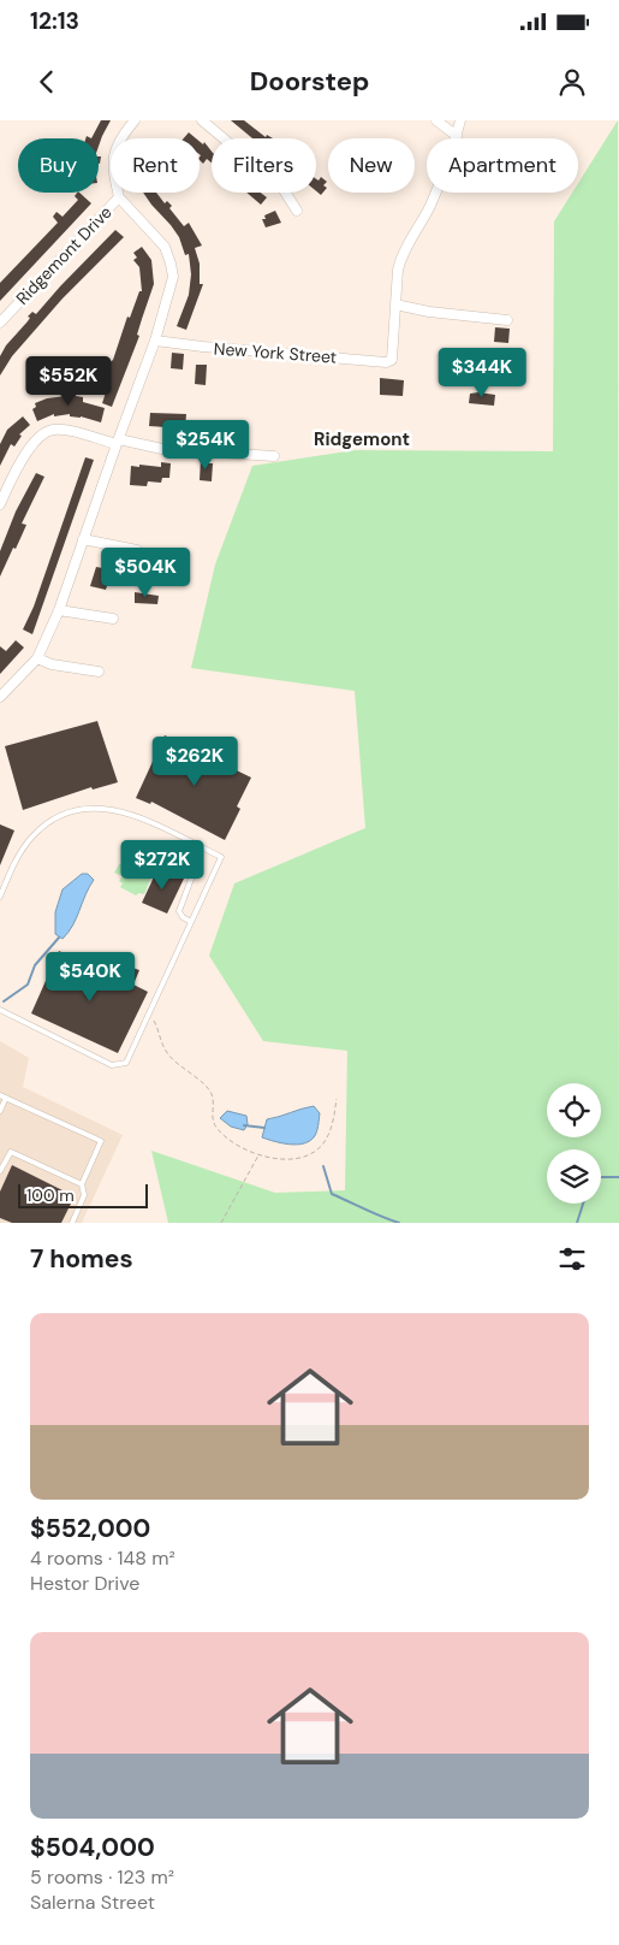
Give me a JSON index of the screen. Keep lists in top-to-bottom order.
{
  "streets": {
    "street": ["Ridgemont Drive", "New York Street"]
  },
  "districts": ["Ridgemont"],
  "scale_bar": "100 m",
  "page": {
    "status": "12:13",
    "header": "Doorstep",
    "chip": [
      "Buy",
      "Rent",
      "Filters",
      "New",
      "Apartment"
    ],
    "price": [
      "$344K",
      "$552K",
      "$254K",
      "$504K",
      "$262K",
      "$272K",
      "$540K"
    ],
    "scale": "100 m",
    "heading": "7 homes",
    "list": [
      {
        "name": "$552,000",
        "note": "4 rooms · 148 m² · Hestor Drive"
      },
      {
        "name": "$504,000",
        "note": "5 rooms · 123 m² · Salerna Street"
      }
    ]
  }
}
